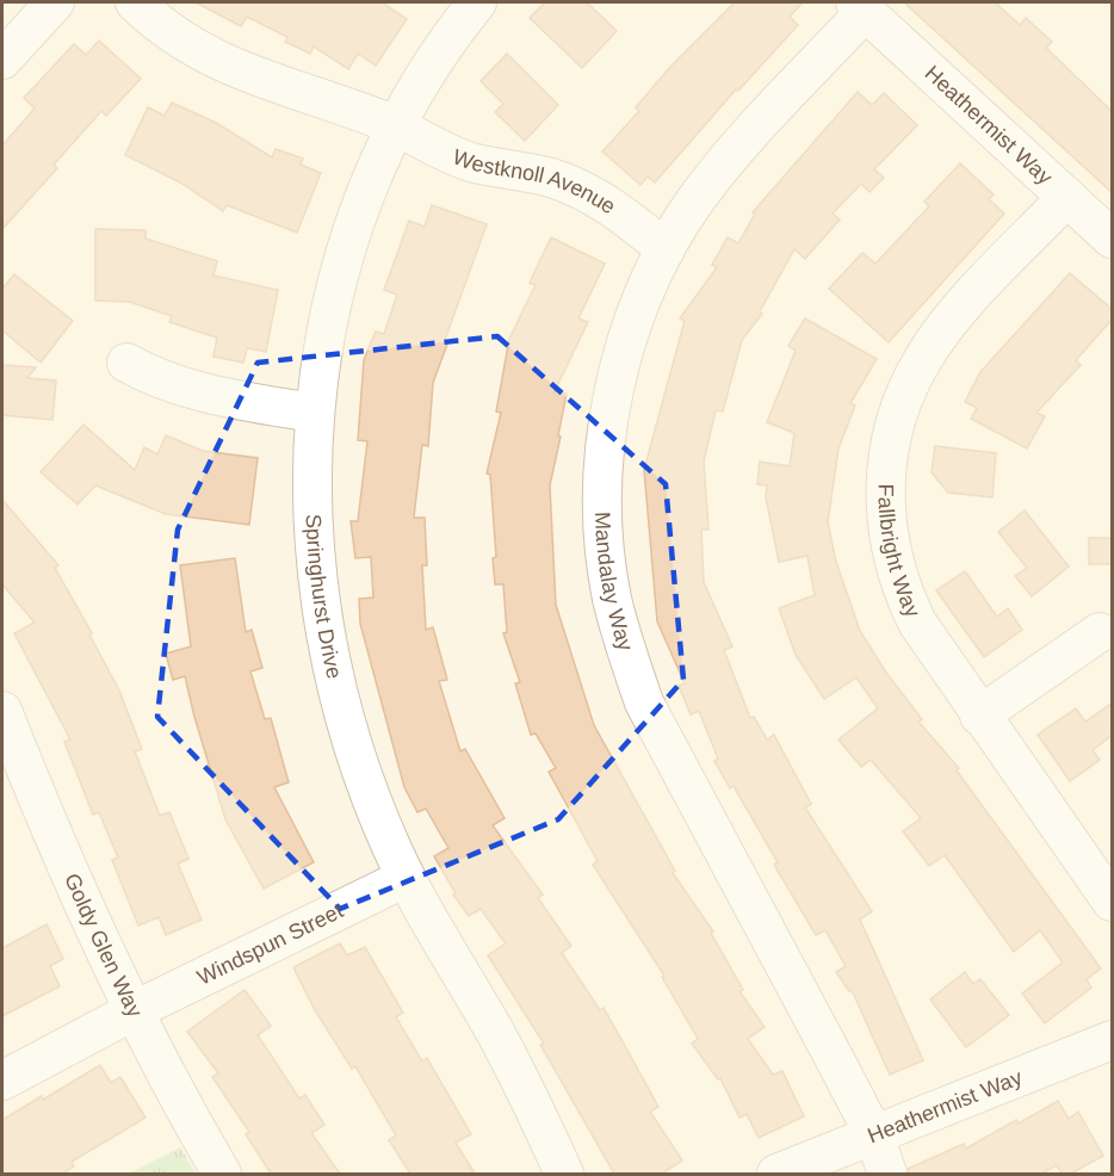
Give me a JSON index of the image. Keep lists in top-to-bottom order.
{
  "streets": {
    "street": [
      "Heathermist Way",
      "Westknoll Avenue",
      "Fallbright Way",
      "Mandalay Way",
      "Springhurst Drive",
      "Windspun Street",
      "Goldy Glen Way"
    ]
  },
  "crossings": [
    ["Heathermist Way", "Fallbright Way"],
    ["Heathermist Way", "Mandalay Way"],
    ["Westknoll Avenue", "Mandalay Way"],
    ["Westknoll Avenue", "Springhurst Drive"],
    ["Springhurst Drive", "Windspun Street"],
    ["Windspun Street", "Goldy Glen Way"]
  ]
}
